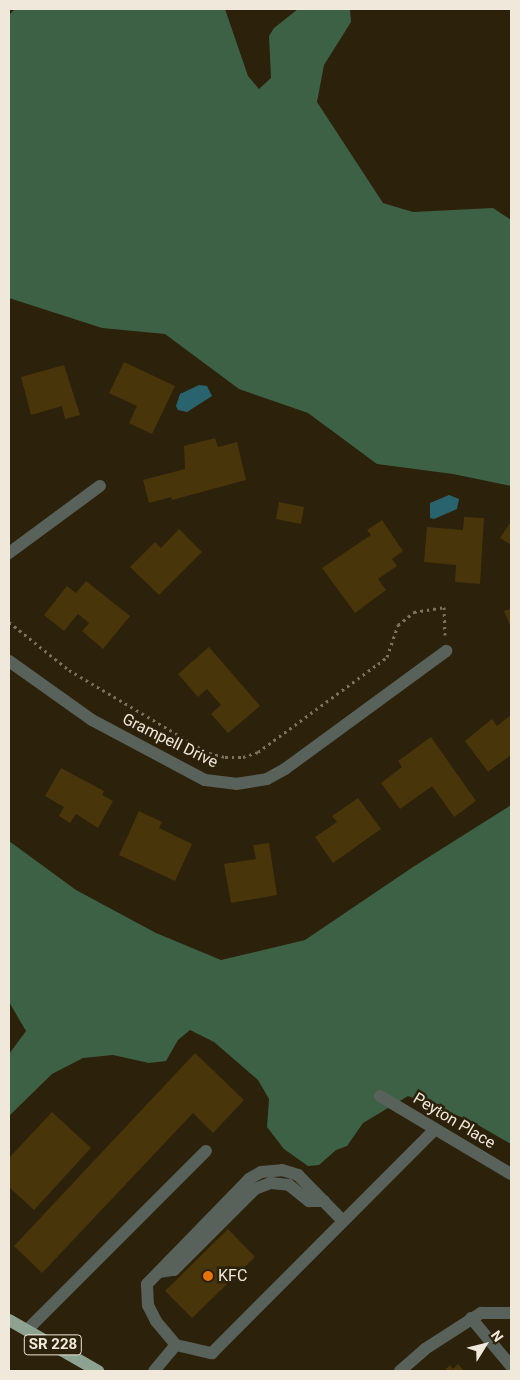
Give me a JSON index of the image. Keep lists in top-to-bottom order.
{
  "streets": {
    "main road": ["SR 228"],
    "street": ["Grampell Drive", "Peyton Place"]
  },
  "places": ["KFC"],
  "north": "top right"
}
